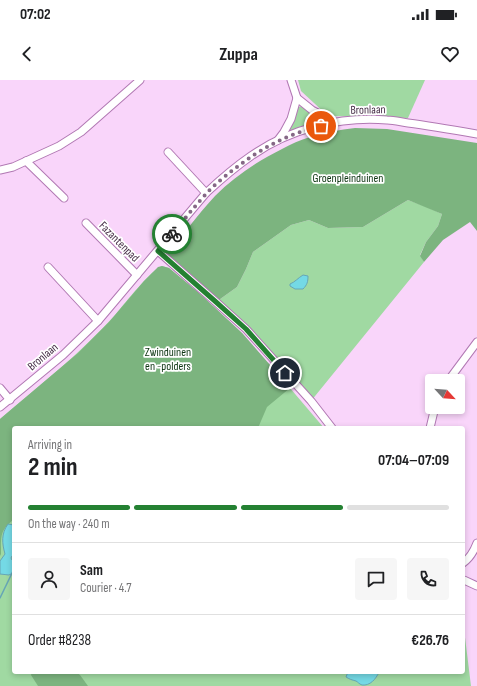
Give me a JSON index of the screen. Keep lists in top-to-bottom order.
{
  "streets": {
    "street": ["Bronlaan", "Fazantenpad"]
  },
  "crossings": [
    ["Bronlaan", "Fazantenpad"]
  ],
  "parks": ["Groenpleinduinen", "Zwinduinen en -polders"],
  "north": "bottom right",
  "page": {
    "status": "07:02",
    "header": "Zuppa",
    "heading": ["2 min", "Arriving in", "07:04–07:09"],
    "panel": [
      "Sam",
      "Courier · 4.7",
      "Order #8238",
      "€26.76"
    ],
    "bar": "On the way · 240 m"
  }
}
